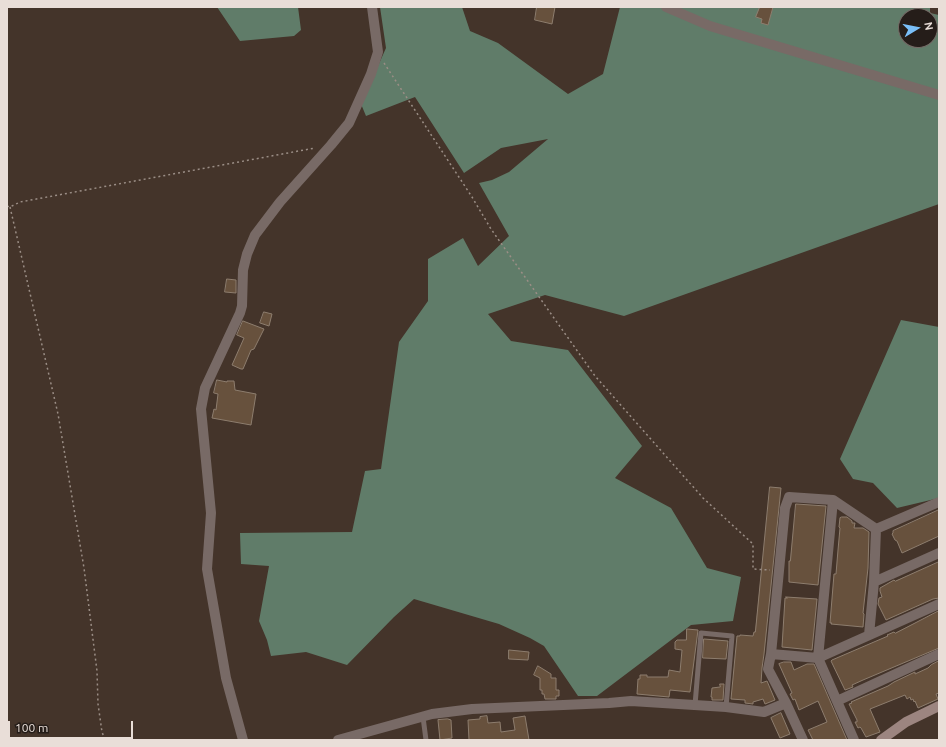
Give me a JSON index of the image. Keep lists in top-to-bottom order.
{
  "scale_bar": "100 m",
  "north": "right"
}
